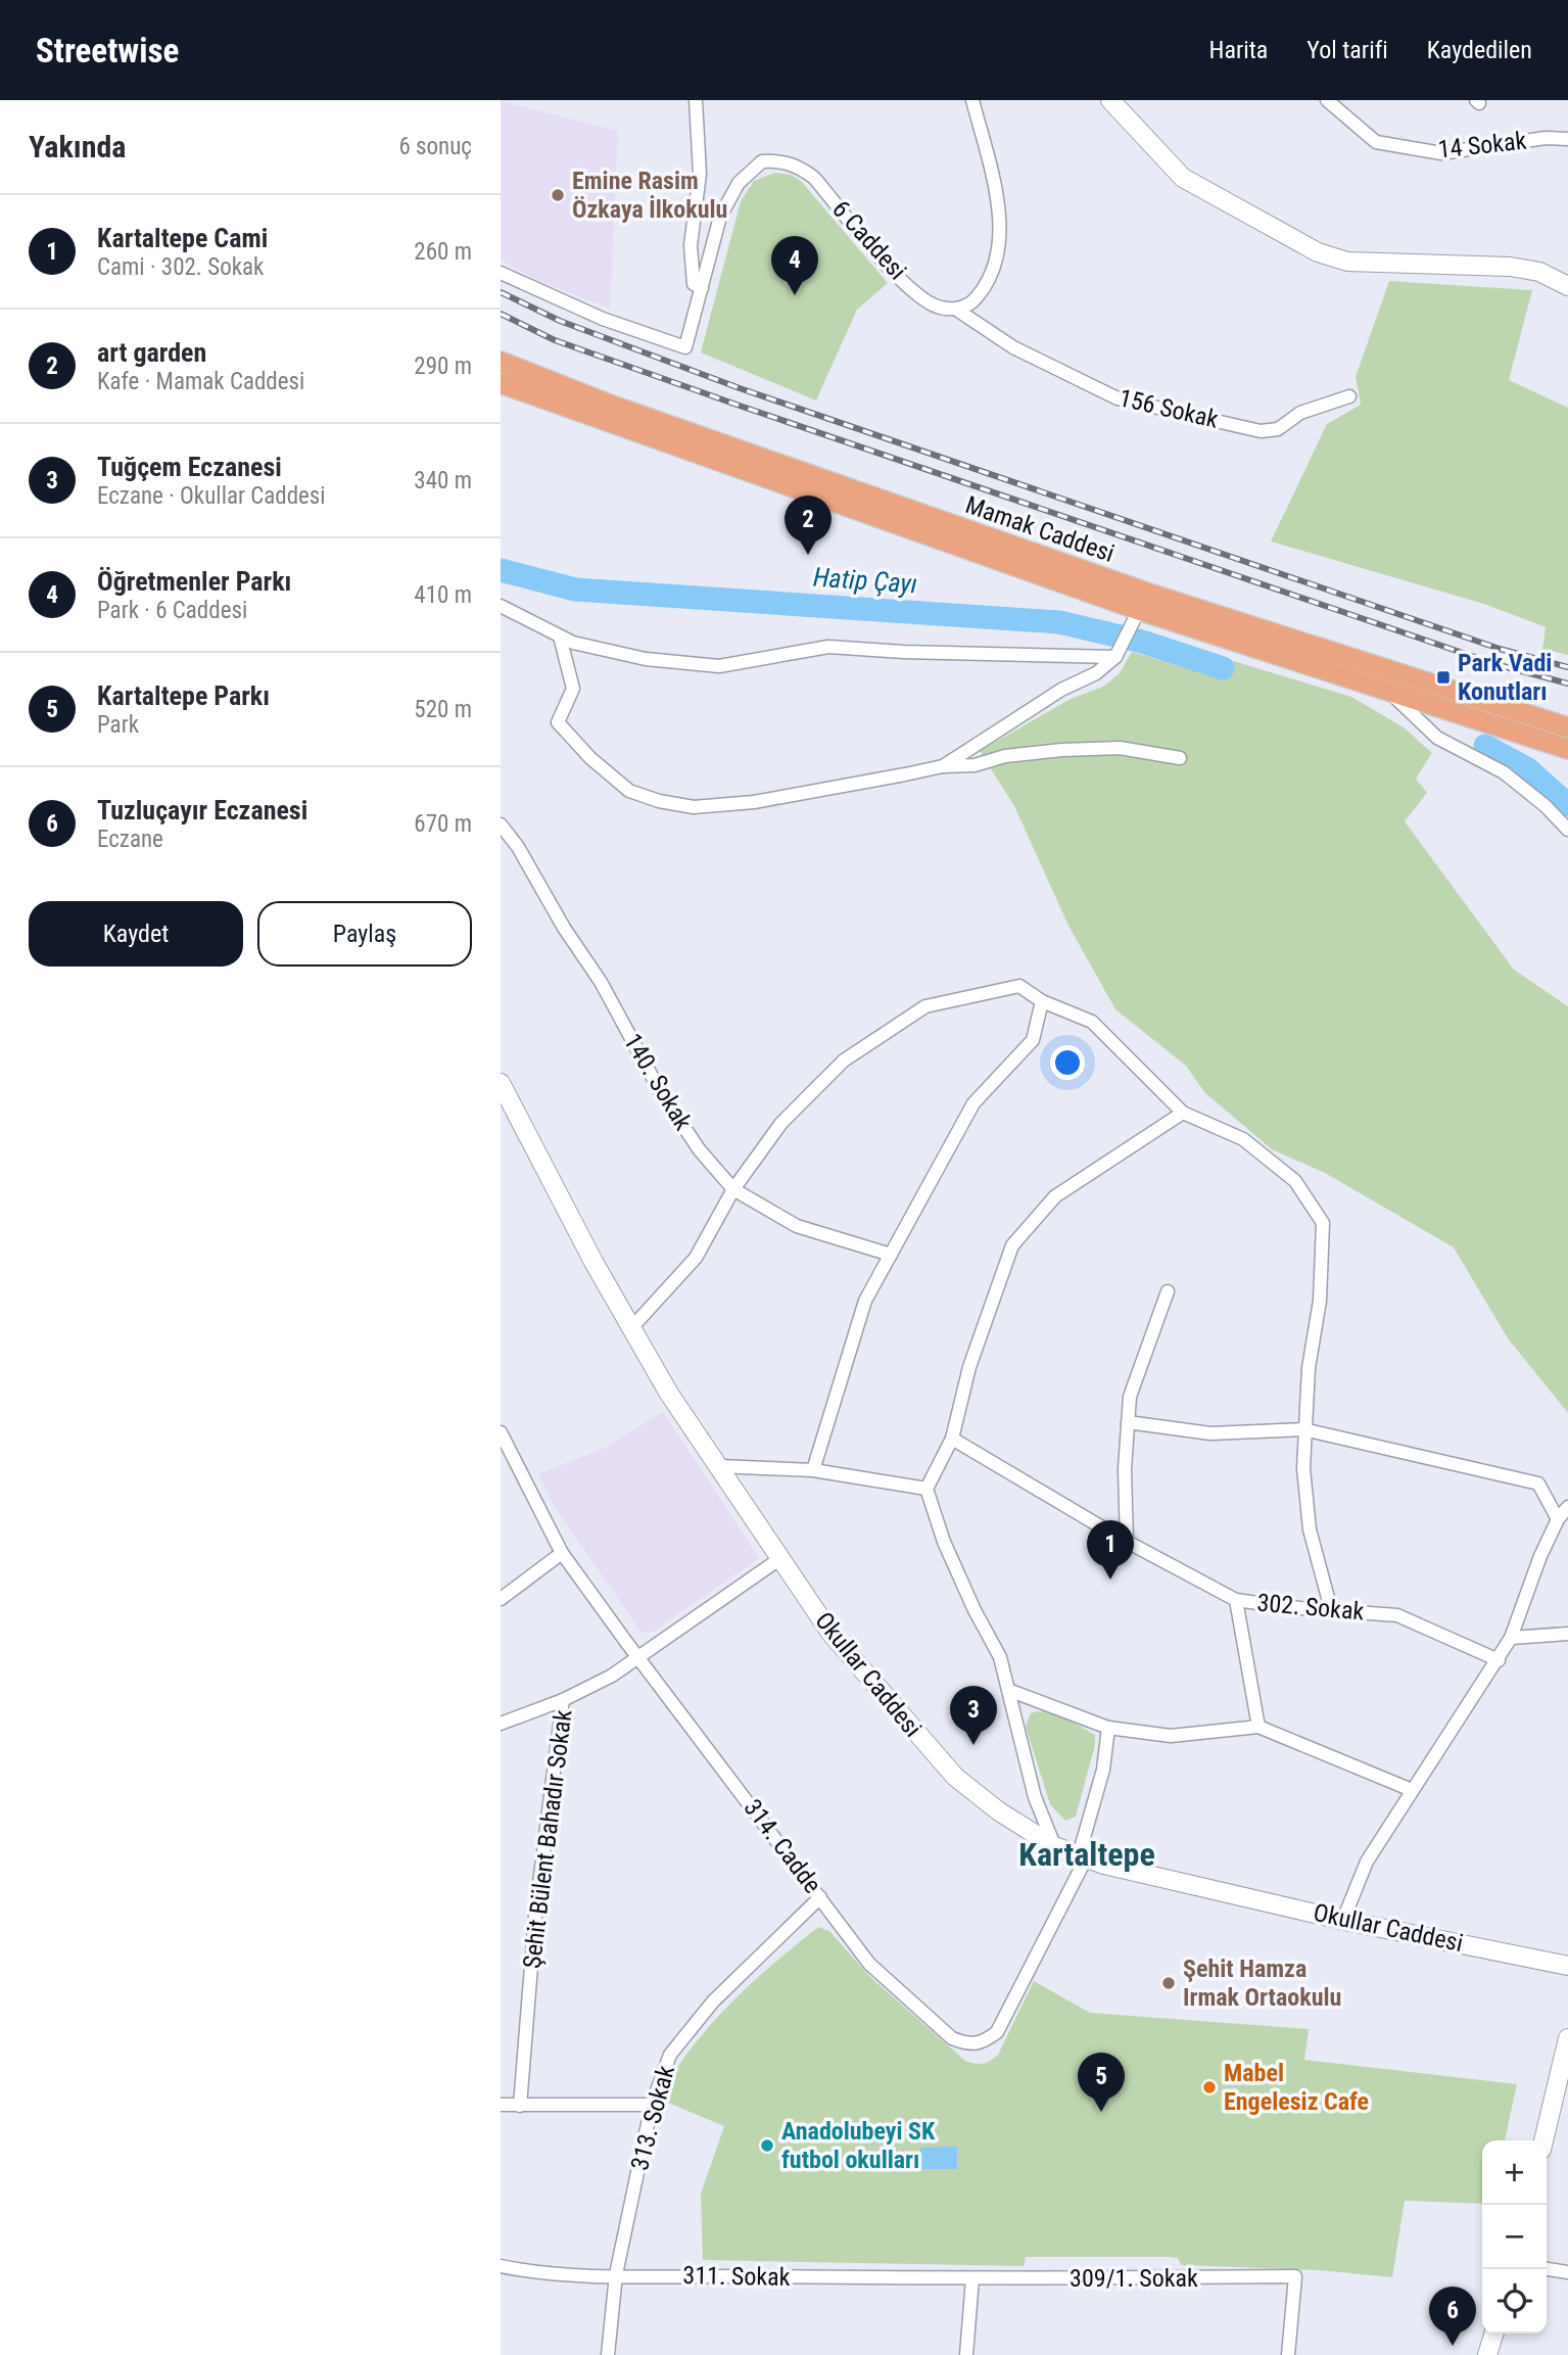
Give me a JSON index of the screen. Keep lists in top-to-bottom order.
{
  "streets": {
    "main road": ["Mamak Caddesi"],
    "street": [
      "14 Sokak",
      "6 Caddesi",
      "156 Sokak",
      "140. Sokak",
      "302. Sokak",
      "Okullar Caddesi",
      "Şehit Bülent Bahadır Sokak",
      "314. Cadde",
      "313. Sokak",
      "311. Sokak",
      "309/1. Sokak"
    ]
  },
  "crossings": [
    ["6 Caddesi", "156 Sokak"],
    ["Okullar Caddesi", "Şehit Bülent Bahadır Sokak"],
    ["Okullar Caddesi", "314. Cadde"],
    ["Şehit Bülent Bahadır Sokak", "314. Cadde"],
    ["314. Cadde", "313. Sokak"],
    ["313. Sokak", "311. Sokak"],
    ["311. Sokak", "309/1. Sokak"]
  ],
  "districts": ["Kartaltepe"],
  "water": ["Hatip Çayı"],
  "places": {
    "other": [
      "Emine Rasim Özkaya İlkokulu",
      "Şehit Hamza Irmak Ortaokulu",
      "Mabel Engelesiz Cafe",
      "Anadolubeyi SK futbol okulları"
    ],
    "transit": ["Park Vadi Konutları"]
  },
  "page": {
    "header": "Streetwise",
    "nav": ["Harita", "Yol tarifi", "Kaydedilen"],
    "heading": ["Yakında", "6 sonuç"],
    "list": [
      {
        "mark": "1",
        "name": "Kartaltepe Cami",
        "note": "Cami · 302. Sokak",
        "value": "260 m"
      },
      {
        "mark": "2",
        "name": "art garden",
        "note": "Kafe · Mamak Caddesi",
        "value": "290 m"
      },
      {
        "mark": "3",
        "name": "Tuğçem Eczanesi",
        "note": "Eczane · Okullar Caddesi",
        "value": "340 m"
      },
      {
        "mark": "4",
        "name": "Öğretmenler Parkı",
        "note": "Park · 6 Caddesi",
        "value": "410 m"
      },
      {
        "mark": "5",
        "name": "Kartaltepe Parkı",
        "note": "Park",
        "value": "520 m"
      },
      {
        "mark": "6",
        "name": "Tuzluçayır Eczanesi",
        "note": "Eczane",
        "value": "670 m"
      }
    ],
    "pins": [
      "4",
      "2",
      "1",
      "3",
      "5",
      "6"
    ],
    "buttons": ["Kaydet", "Paylaş"],
    "map_buttons": ["+", "−"]
  }
}
